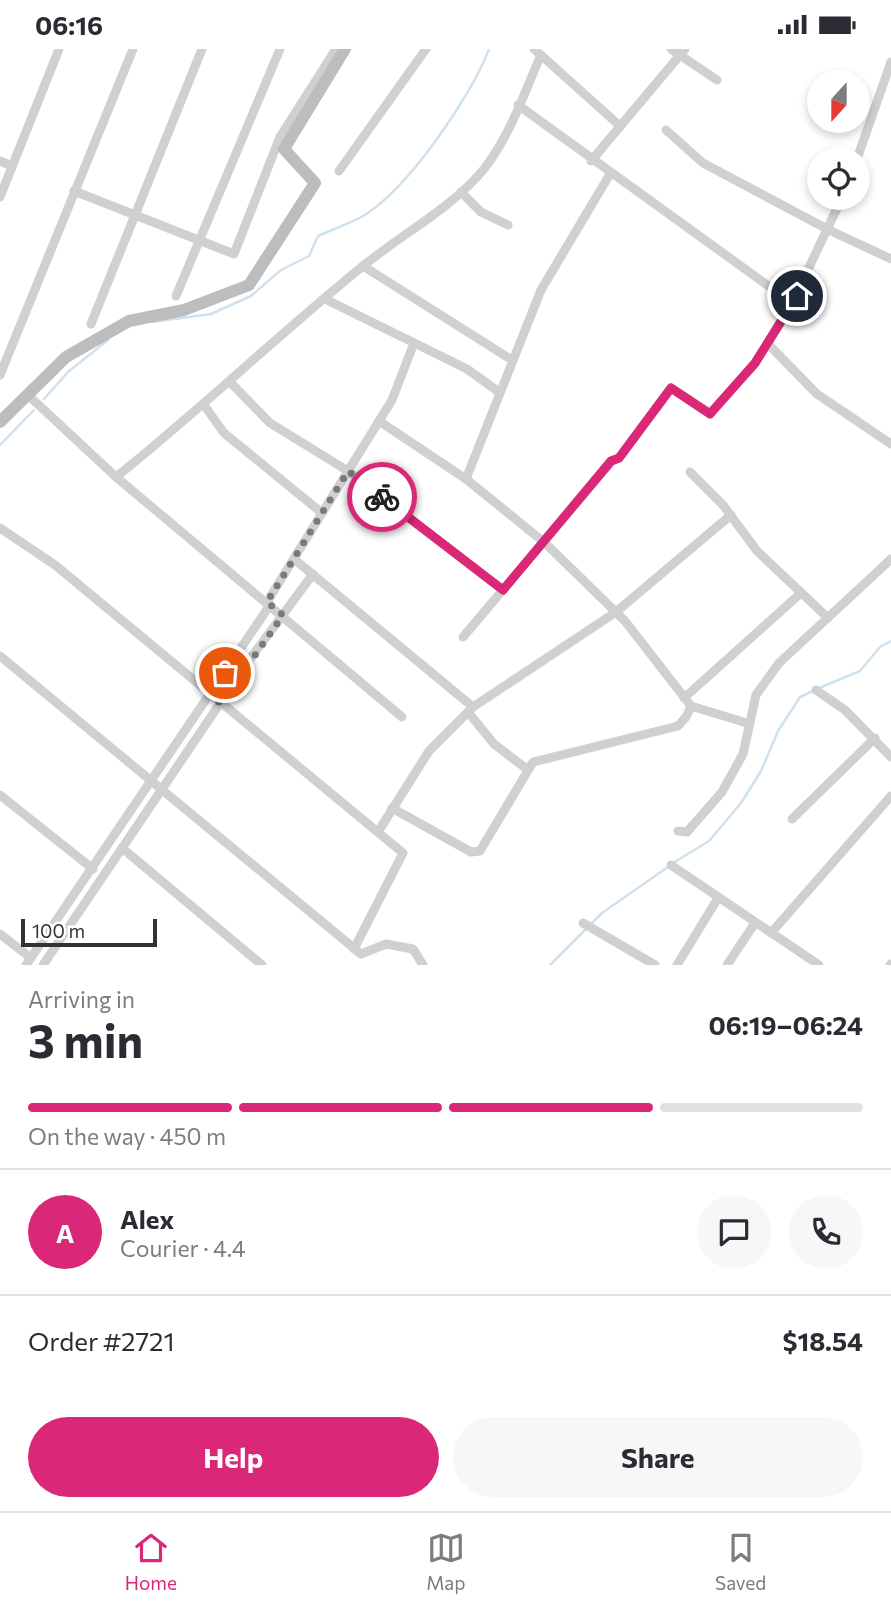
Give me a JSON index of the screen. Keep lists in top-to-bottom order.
{
  "scale_bar": "100 m",
  "north": "bottom",
  "page": {
    "status": "06:16",
    "scale": "100 m",
    "heading": ["3 min", "Arriving in", "06:19–06:24"],
    "panel": [
      "Alex",
      "Courier · 4.4",
      "Order #2721",
      "$18.54"
    ],
    "bar": "On the way · 450 m",
    "round": "A",
    "buttons": ["Help", "Share"],
    "tabs": ["Home", "Map", "Saved"]
  }
}
